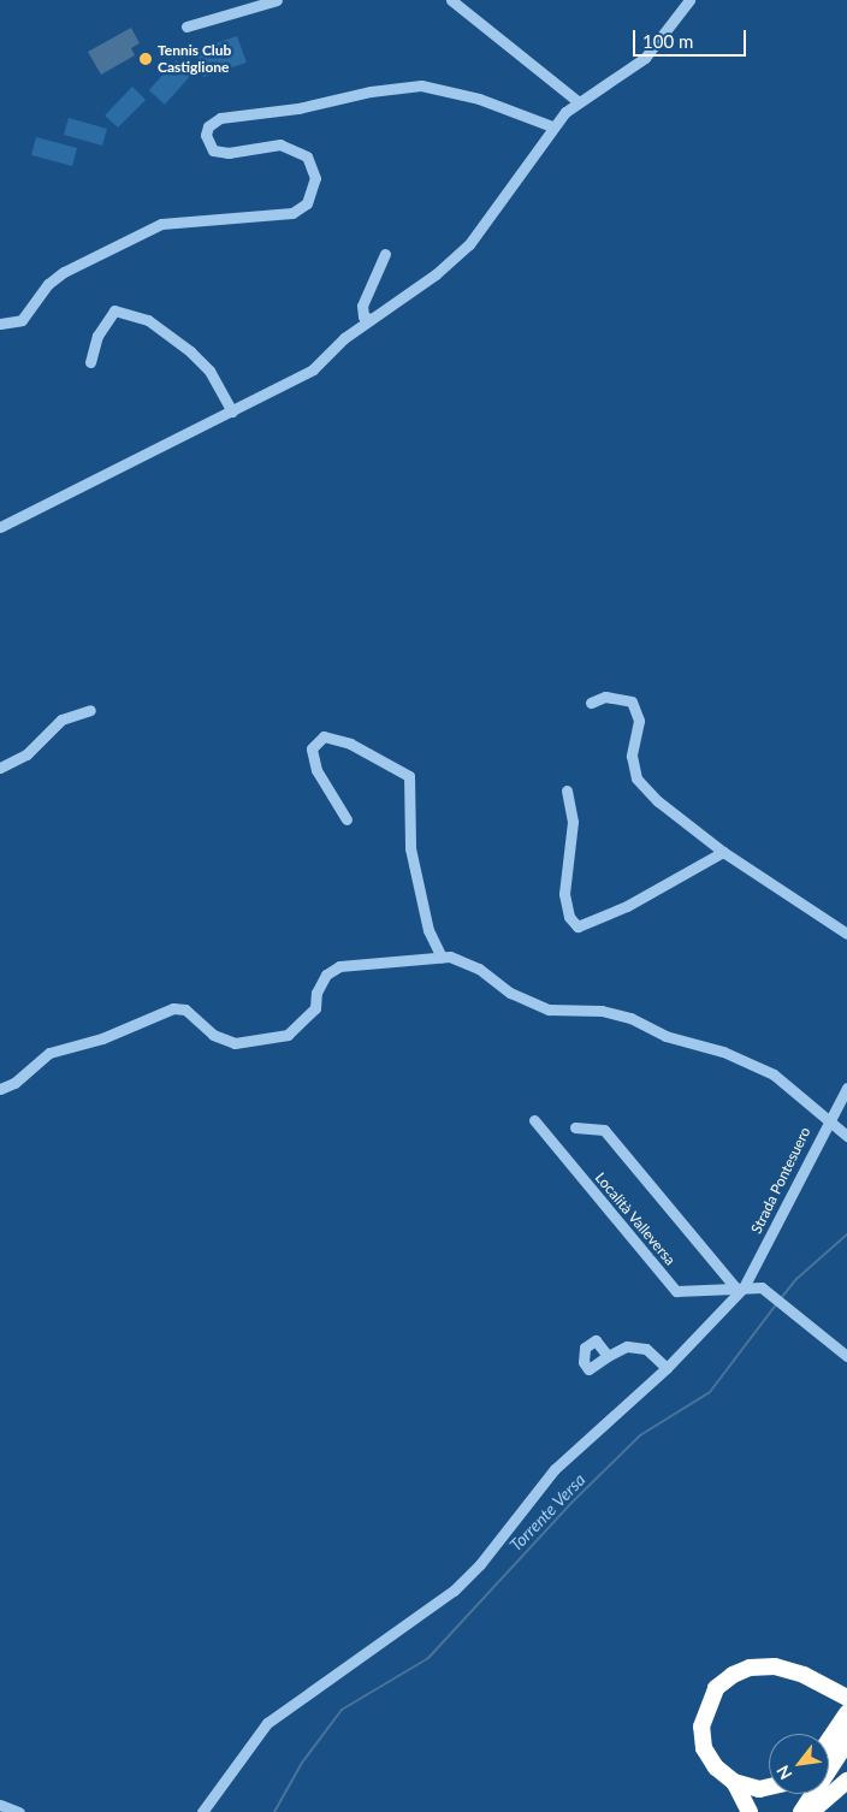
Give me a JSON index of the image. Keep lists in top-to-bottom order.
{
  "streets": {
    "street": ["Strada Pontesuero", "Località Valleversa"]
  },
  "crossings": [
    ["Strada Pontesuero", "Località Valleversa"]
  ],
  "water": ["Torrente Versa"],
  "places": ["Tennis Club Castiglione"],
  "scale_bar": "100 m",
  "north": "bottom left"
}
